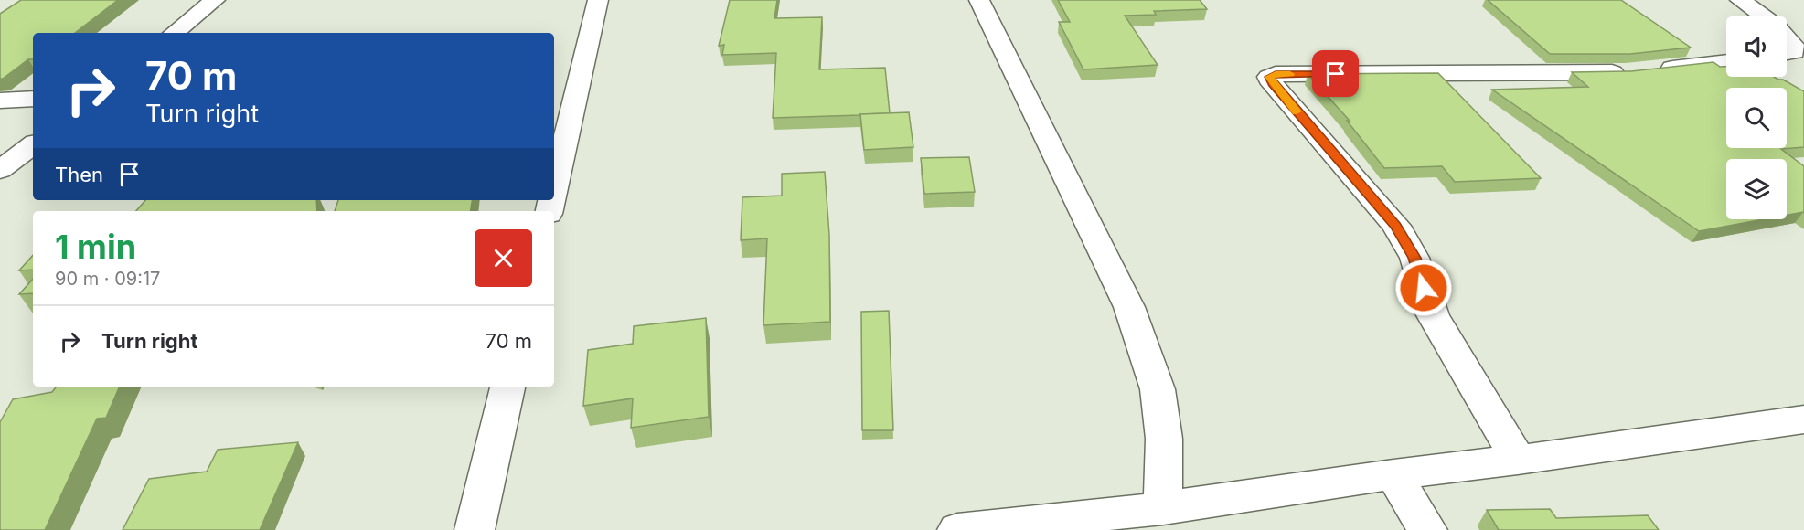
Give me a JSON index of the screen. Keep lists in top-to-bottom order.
{
  "page": {
    "turn": ["70 m", "Turn right"],
    "then": "Then",
    "heading": ["1 min", "90 m · 09:17"],
    "list": [
      {
        "name": "Turn right",
        "value": "70 m"
      }
    ]
  }
}
